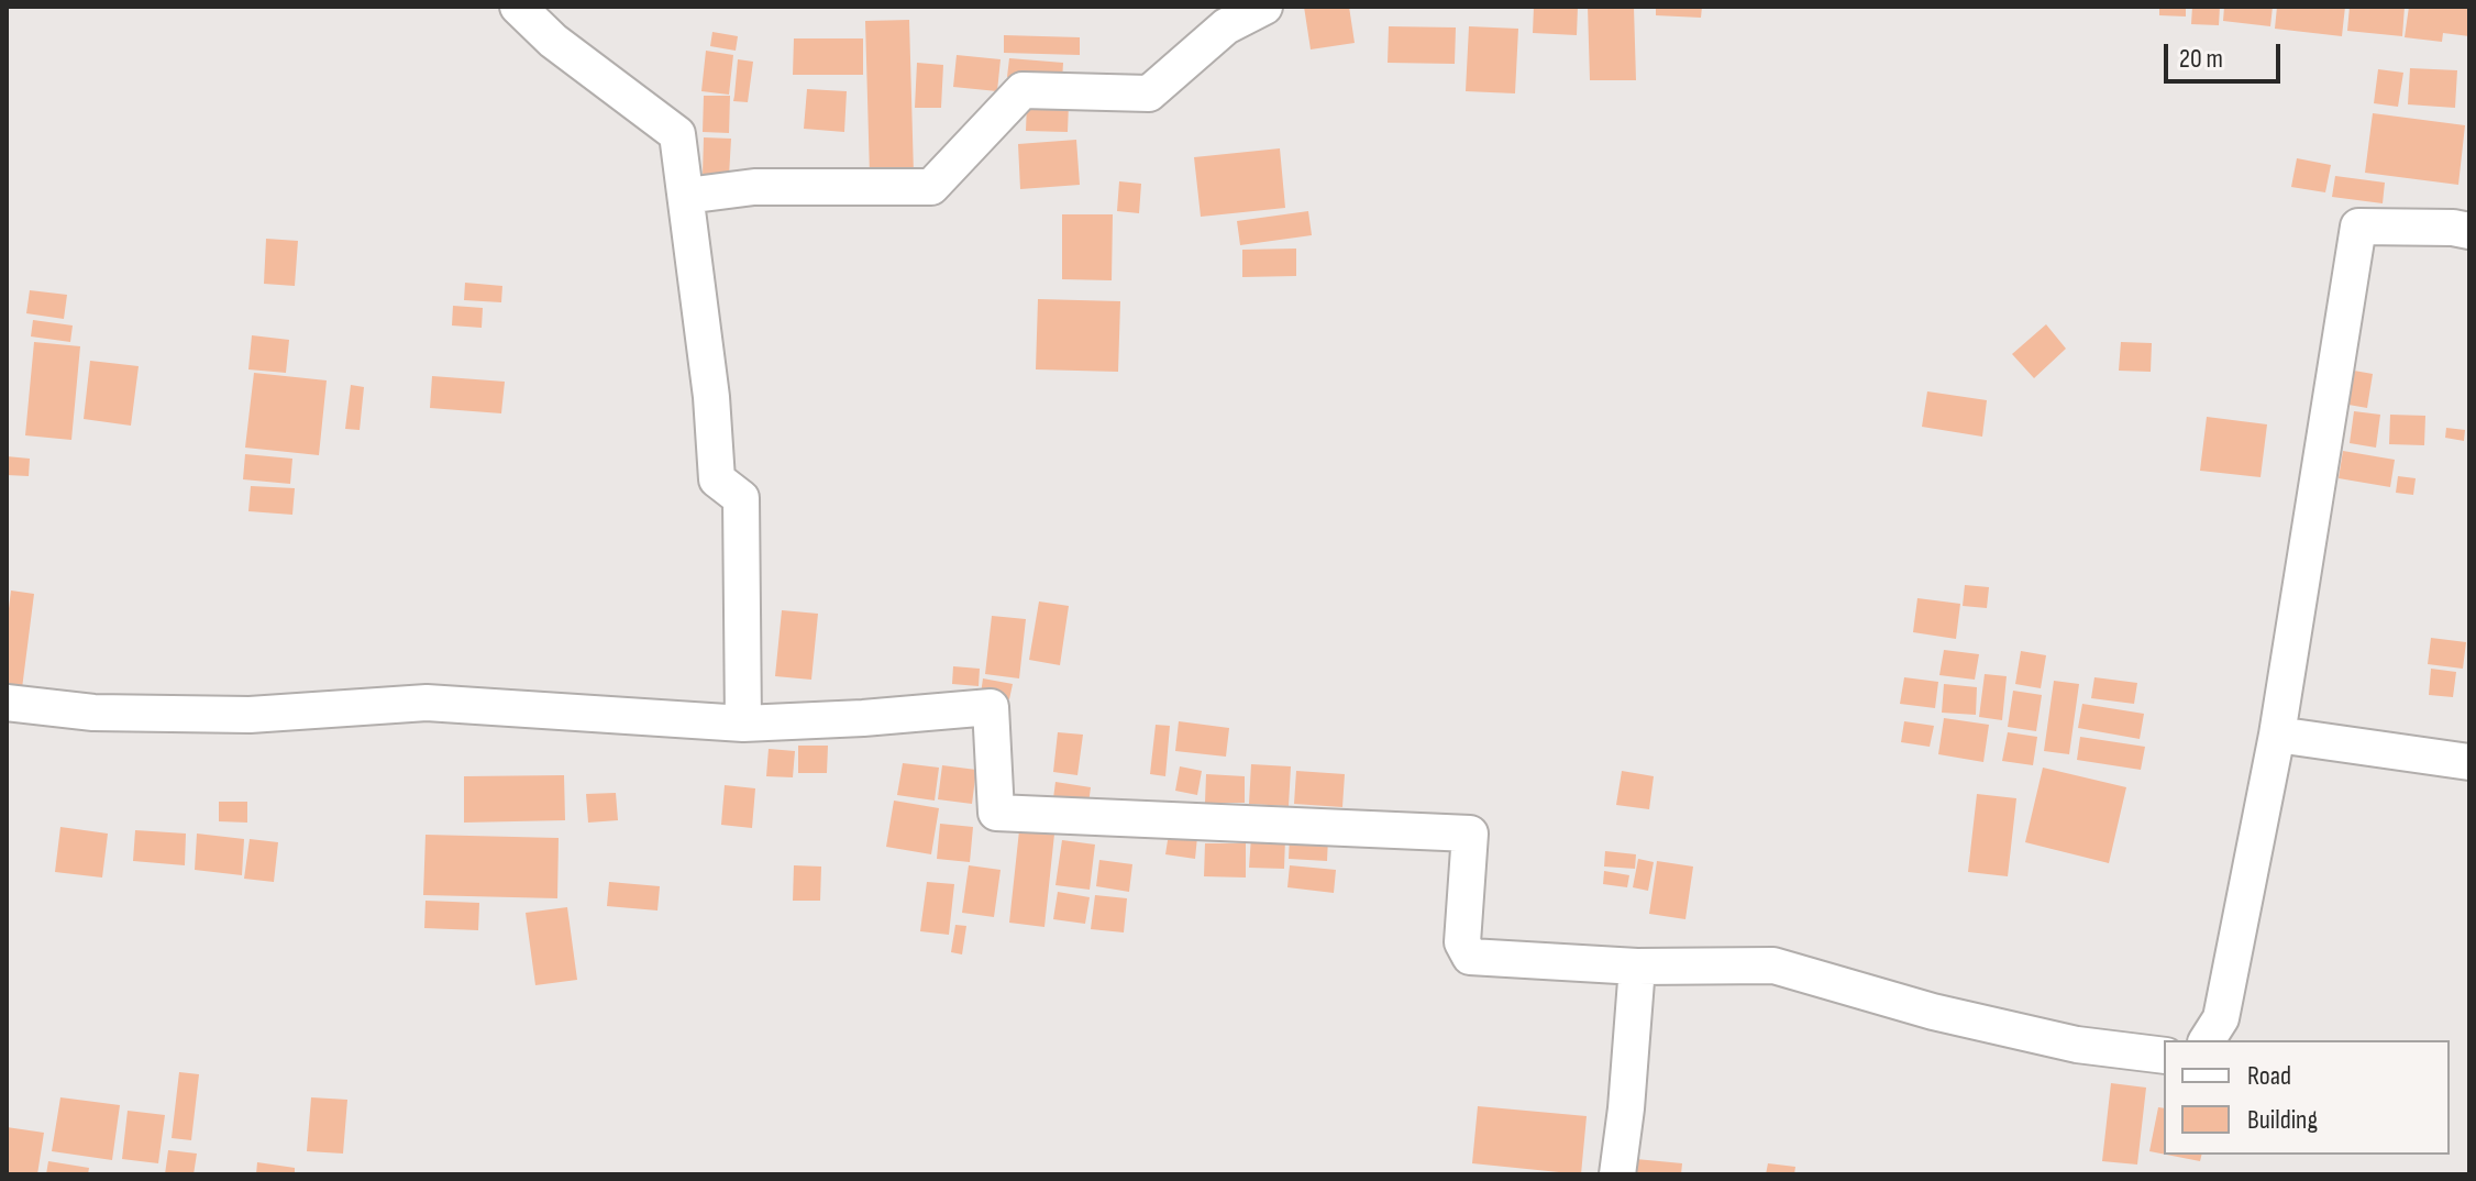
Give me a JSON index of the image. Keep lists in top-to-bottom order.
{
  "legend": ["Road", "Building"],
  "scale_bar": "20 m"
}
